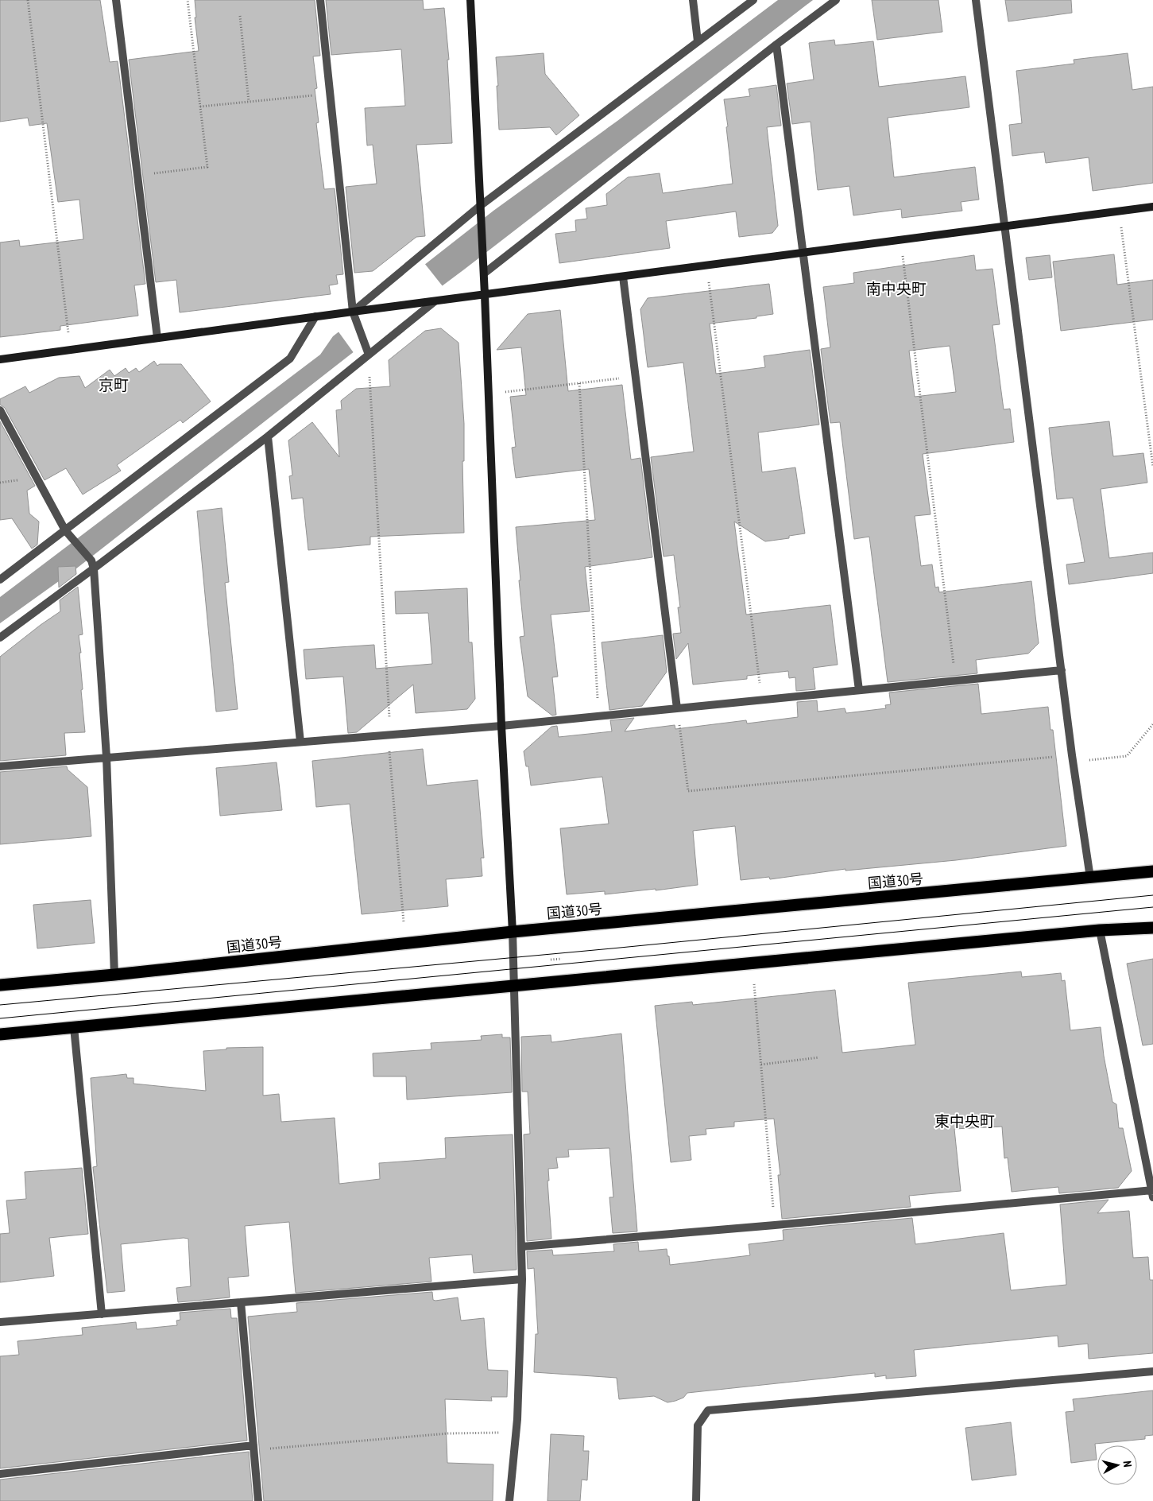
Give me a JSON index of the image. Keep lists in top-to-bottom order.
{
  "streets": {
    "highway": ["国道30号"]
  },
  "districts": ["南中央町", "京町", "東中央町"],
  "north": "right"
}
